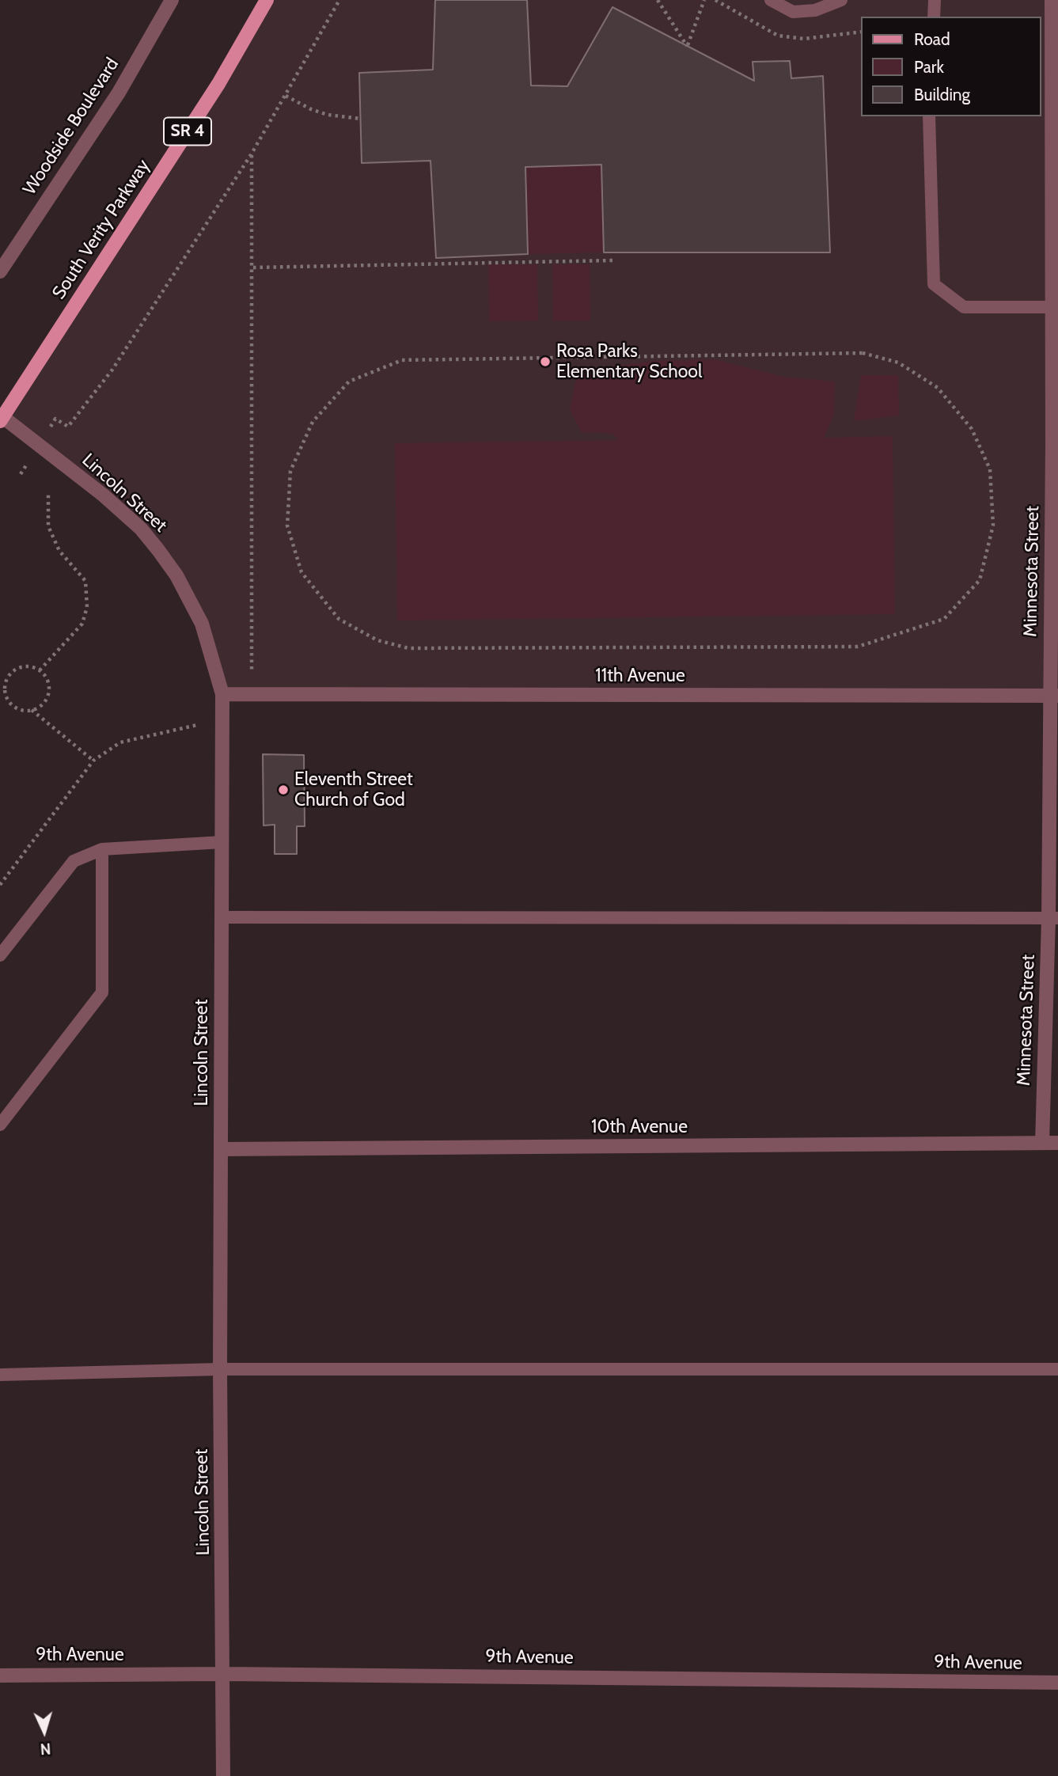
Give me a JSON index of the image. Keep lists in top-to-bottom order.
{
  "streets": {
    "main road": ["SR 4", "South Verity Parkway"],
    "street": [
      "Woodside Boulevard",
      "Lincoln Street",
      "Minnesota Street",
      "11th Avenue",
      "10th Avenue",
      "9th Avenue"
    ]
  },
  "crossings": [
    ["South Verity Parkway", "Lincoln Street"],
    ["Lincoln Street", "11th Avenue"],
    ["Lincoln Street", "10th Avenue"],
    ["Lincoln Street", "9th Avenue"],
    ["Minnesota Street", "11th Avenue"],
    ["Minnesota Street", "10th Avenue"]
  ],
  "places": ["Rosa Parks Elementary School", "Eleventh Street Church of God"],
  "legend": ["Road", "Park", "Building"],
  "north": "bottom"
}
